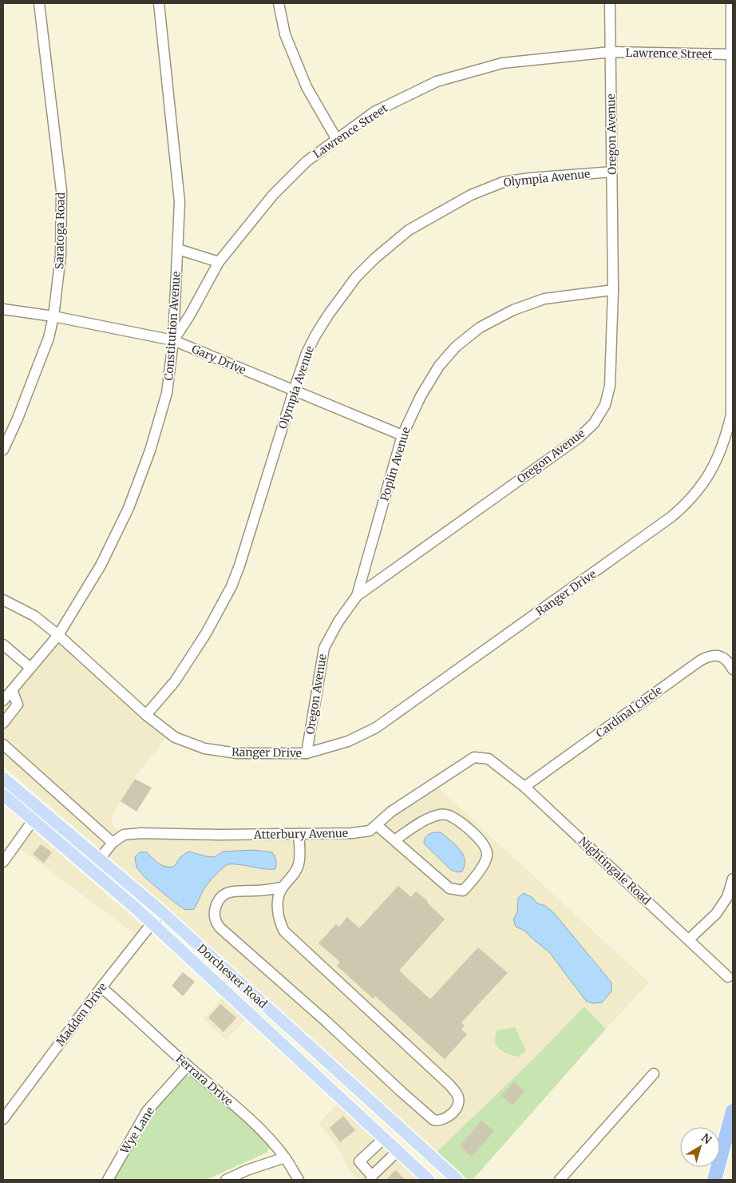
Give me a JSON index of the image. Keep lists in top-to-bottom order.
{
  "streets": {
    "main road": ["Dorchester Road"],
    "street": [
      "Lawrence Street",
      "Oregon Avenue",
      "Olympia Avenue",
      "Saratoga Road",
      "Constitution Avenue",
      "Gary Drive",
      "Poplin Avenue",
      "Ranger Drive",
      "Cardinal Circle",
      "Atterbury Avenue",
      "Nightingale Road",
      "Madden Drive",
      "Ferrara Drive",
      "Wye Lane"
    ]
  },
  "crossings": [
    ["Lawrence Street", "Oregon Avenue"],
    ["Lawrence Street", "Constitution Avenue"],
    ["Lawrence Street", "Gary Drive"],
    ["Lawrence Street", "Ranger Drive"],
    ["Oregon Avenue", "Olympia Avenue"],
    ["Oregon Avenue", "Poplin Avenue"],
    ["Oregon Avenue", "Ranger Drive"],
    ["Olympia Avenue", "Gary Drive"],
    ["Olympia Avenue", "Ranger Drive"],
    ["Saratoga Road", "Gary Drive"],
    ["Constitution Avenue", "Gary Drive"],
    ["Constitution Avenue", "Ranger Drive"],
    ["Gary Drive", "Poplin Avenue"],
    ["Cardinal Circle", "Nightingale Road"],
    ["Atterbury Avenue", "Nightingale Road"],
    ["Atterbury Avenue", "Dorchester Road"],
    ["Dorchester Road", "Madden Drive"],
    ["Madden Drive", "Ferrara Drive"],
    ["Ferrara Drive", "Wye Lane"]
  ],
  "north": "top right"
}
